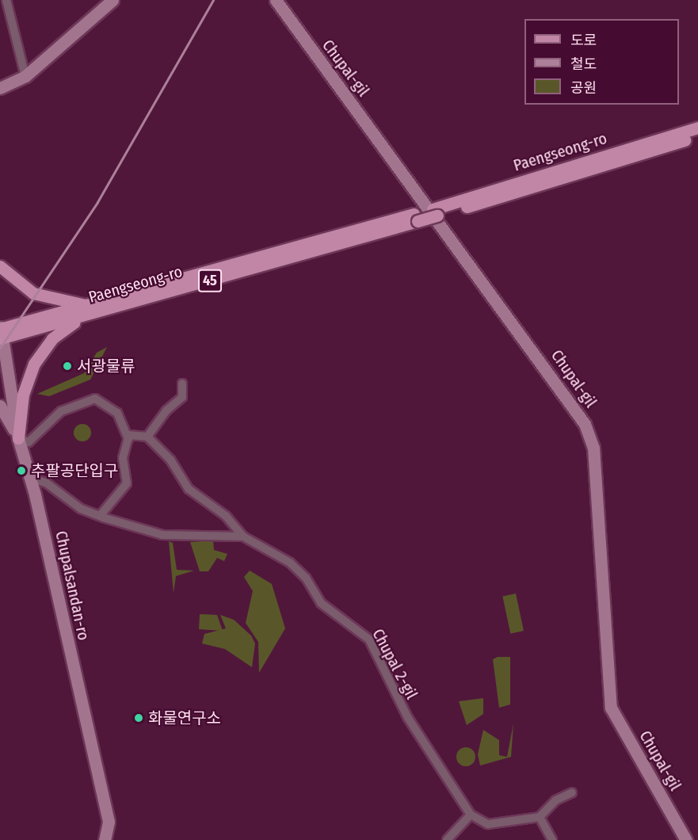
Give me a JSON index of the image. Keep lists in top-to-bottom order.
{
  "streets": {
    "main road": ["Paengseong-ro", "45"],
    "street": ["Chupal-gil", "Chupalsandan-ro", "Chupal 2-gil"]
  },
  "crossings": [
    ["Paengseong-ro", "Chupalsandan-ro"],
    ["Chupalsandan-ro", "Chupal 2-gil"]
  ],
  "places": ["서광물류", "추팔공단입구", "화물연구소"],
  "legend": ["도로", "철도", "공원"]
}
